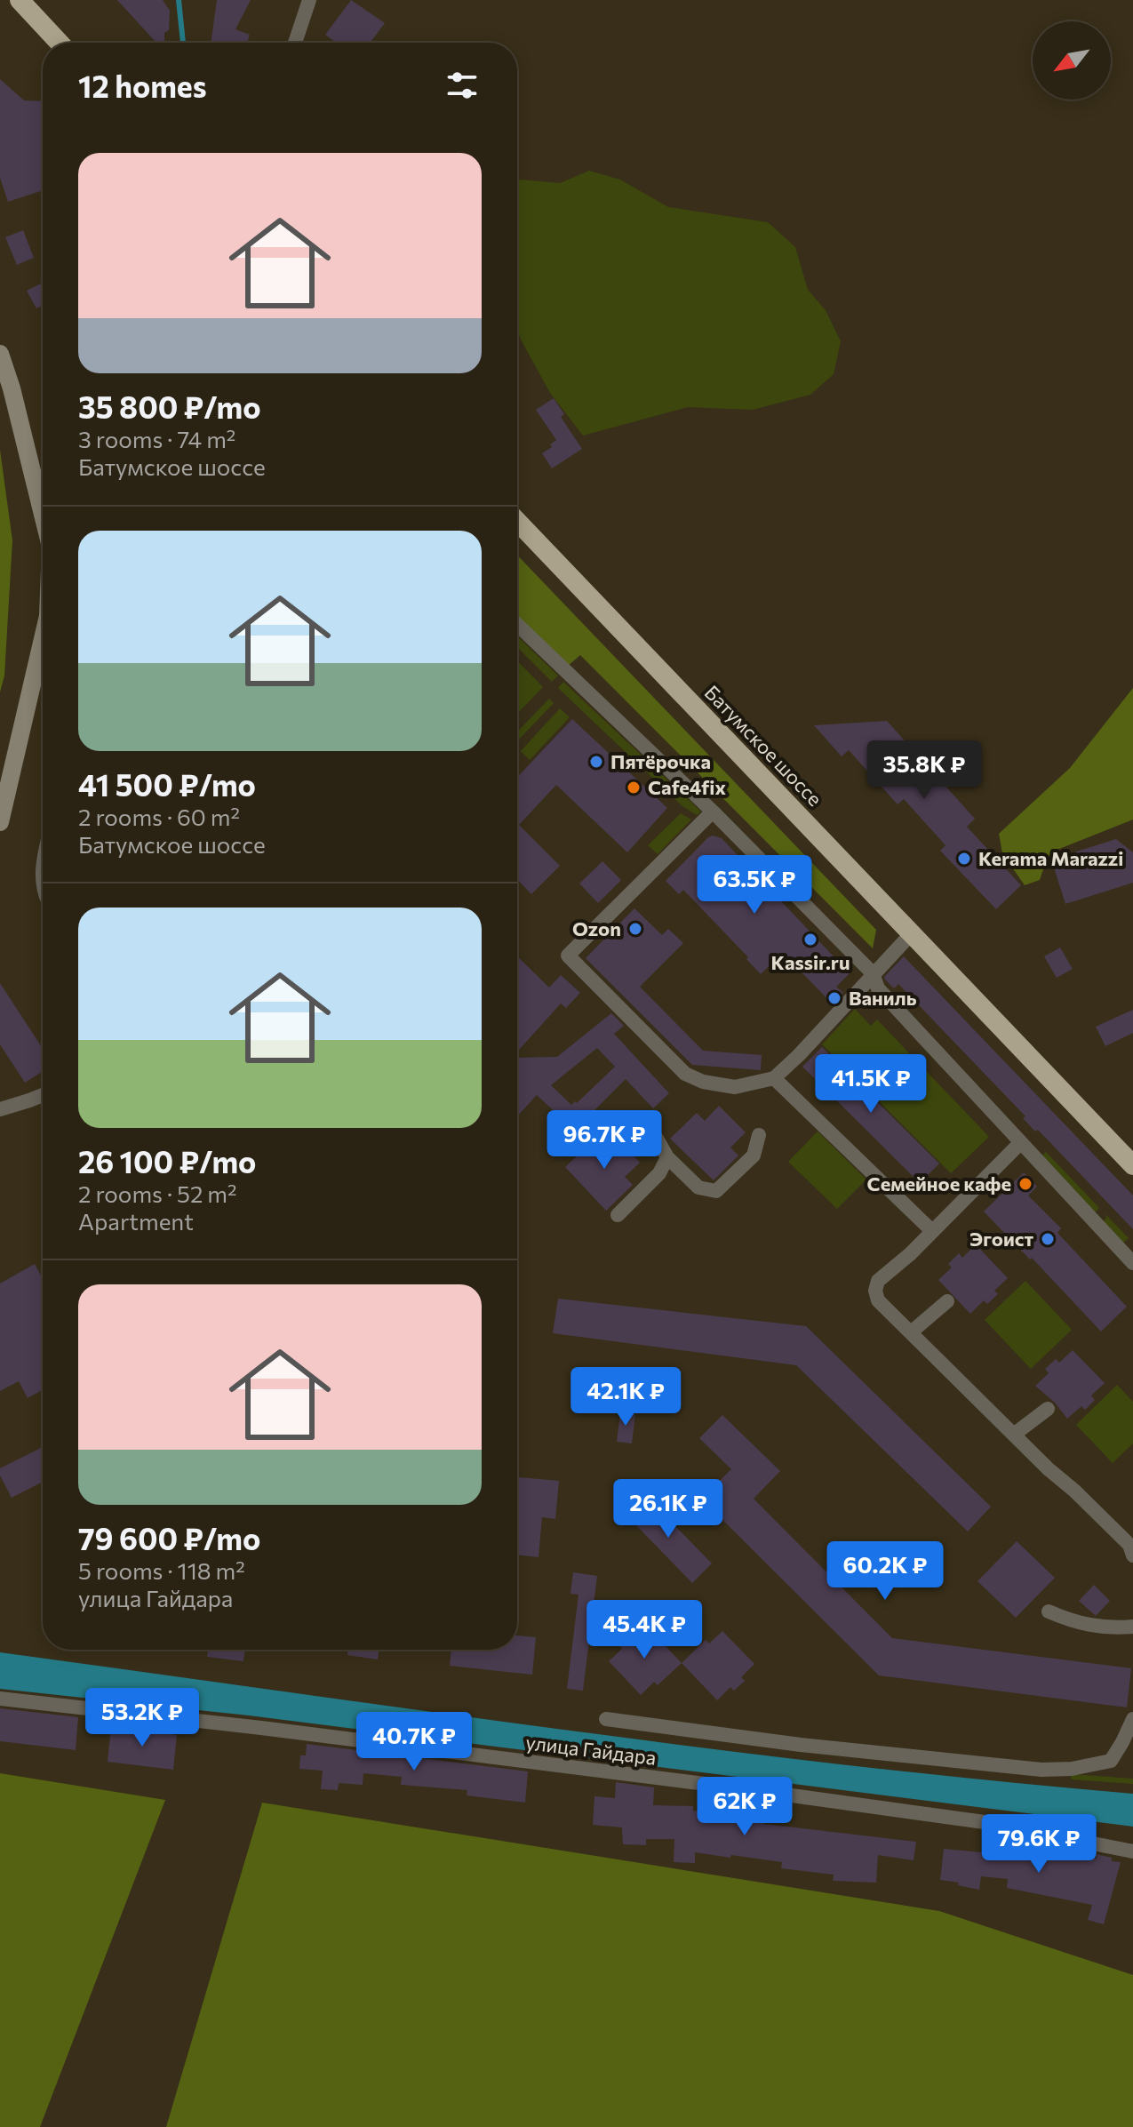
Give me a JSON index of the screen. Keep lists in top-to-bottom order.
{
  "streets": {
    "highway": ["Батумское шоссе"],
    "street": ["улица Гайдара"]
  },
  "places": [
    "Пятёрочка",
    "Cafe4fix",
    "Kerama Marazzi",
    "Ozon",
    "Kassir.ru",
    "Ваниль",
    "Семейное кафе",
    "Эгоист"
  ],
  "north": "bottom left",
  "page": {
    "heading": "12 homes",
    "list": [
      {
        "name": "35 800 ₽/mo",
        "note": "3 rooms · 74 m² · Батумское шоссе"
      },
      {
        "name": "41 500 ₽/mo",
        "note": "2 rooms · 60 m² · Батумское шоссе"
      },
      {
        "name": "26 100 ₽/mo",
        "note": "2 rooms · 52 m² · Apartment"
      },
      {
        "name": "79 600 ₽/mo",
        "note": "5 rooms · 118 m² · улица Гайдара"
      }
    ],
    "price": [
      "35.8K ₽",
      "63.5K ₽",
      "41.5K ₽",
      "96.7K ₽",
      "42.1K ₽",
      "26.1K ₽",
      "60.2K ₽",
      "45.4K ₽",
      "53.2K ₽",
      "40.7K ₽",
      "62K ₽",
      "79.6K ₽"
    ]
  }
}
